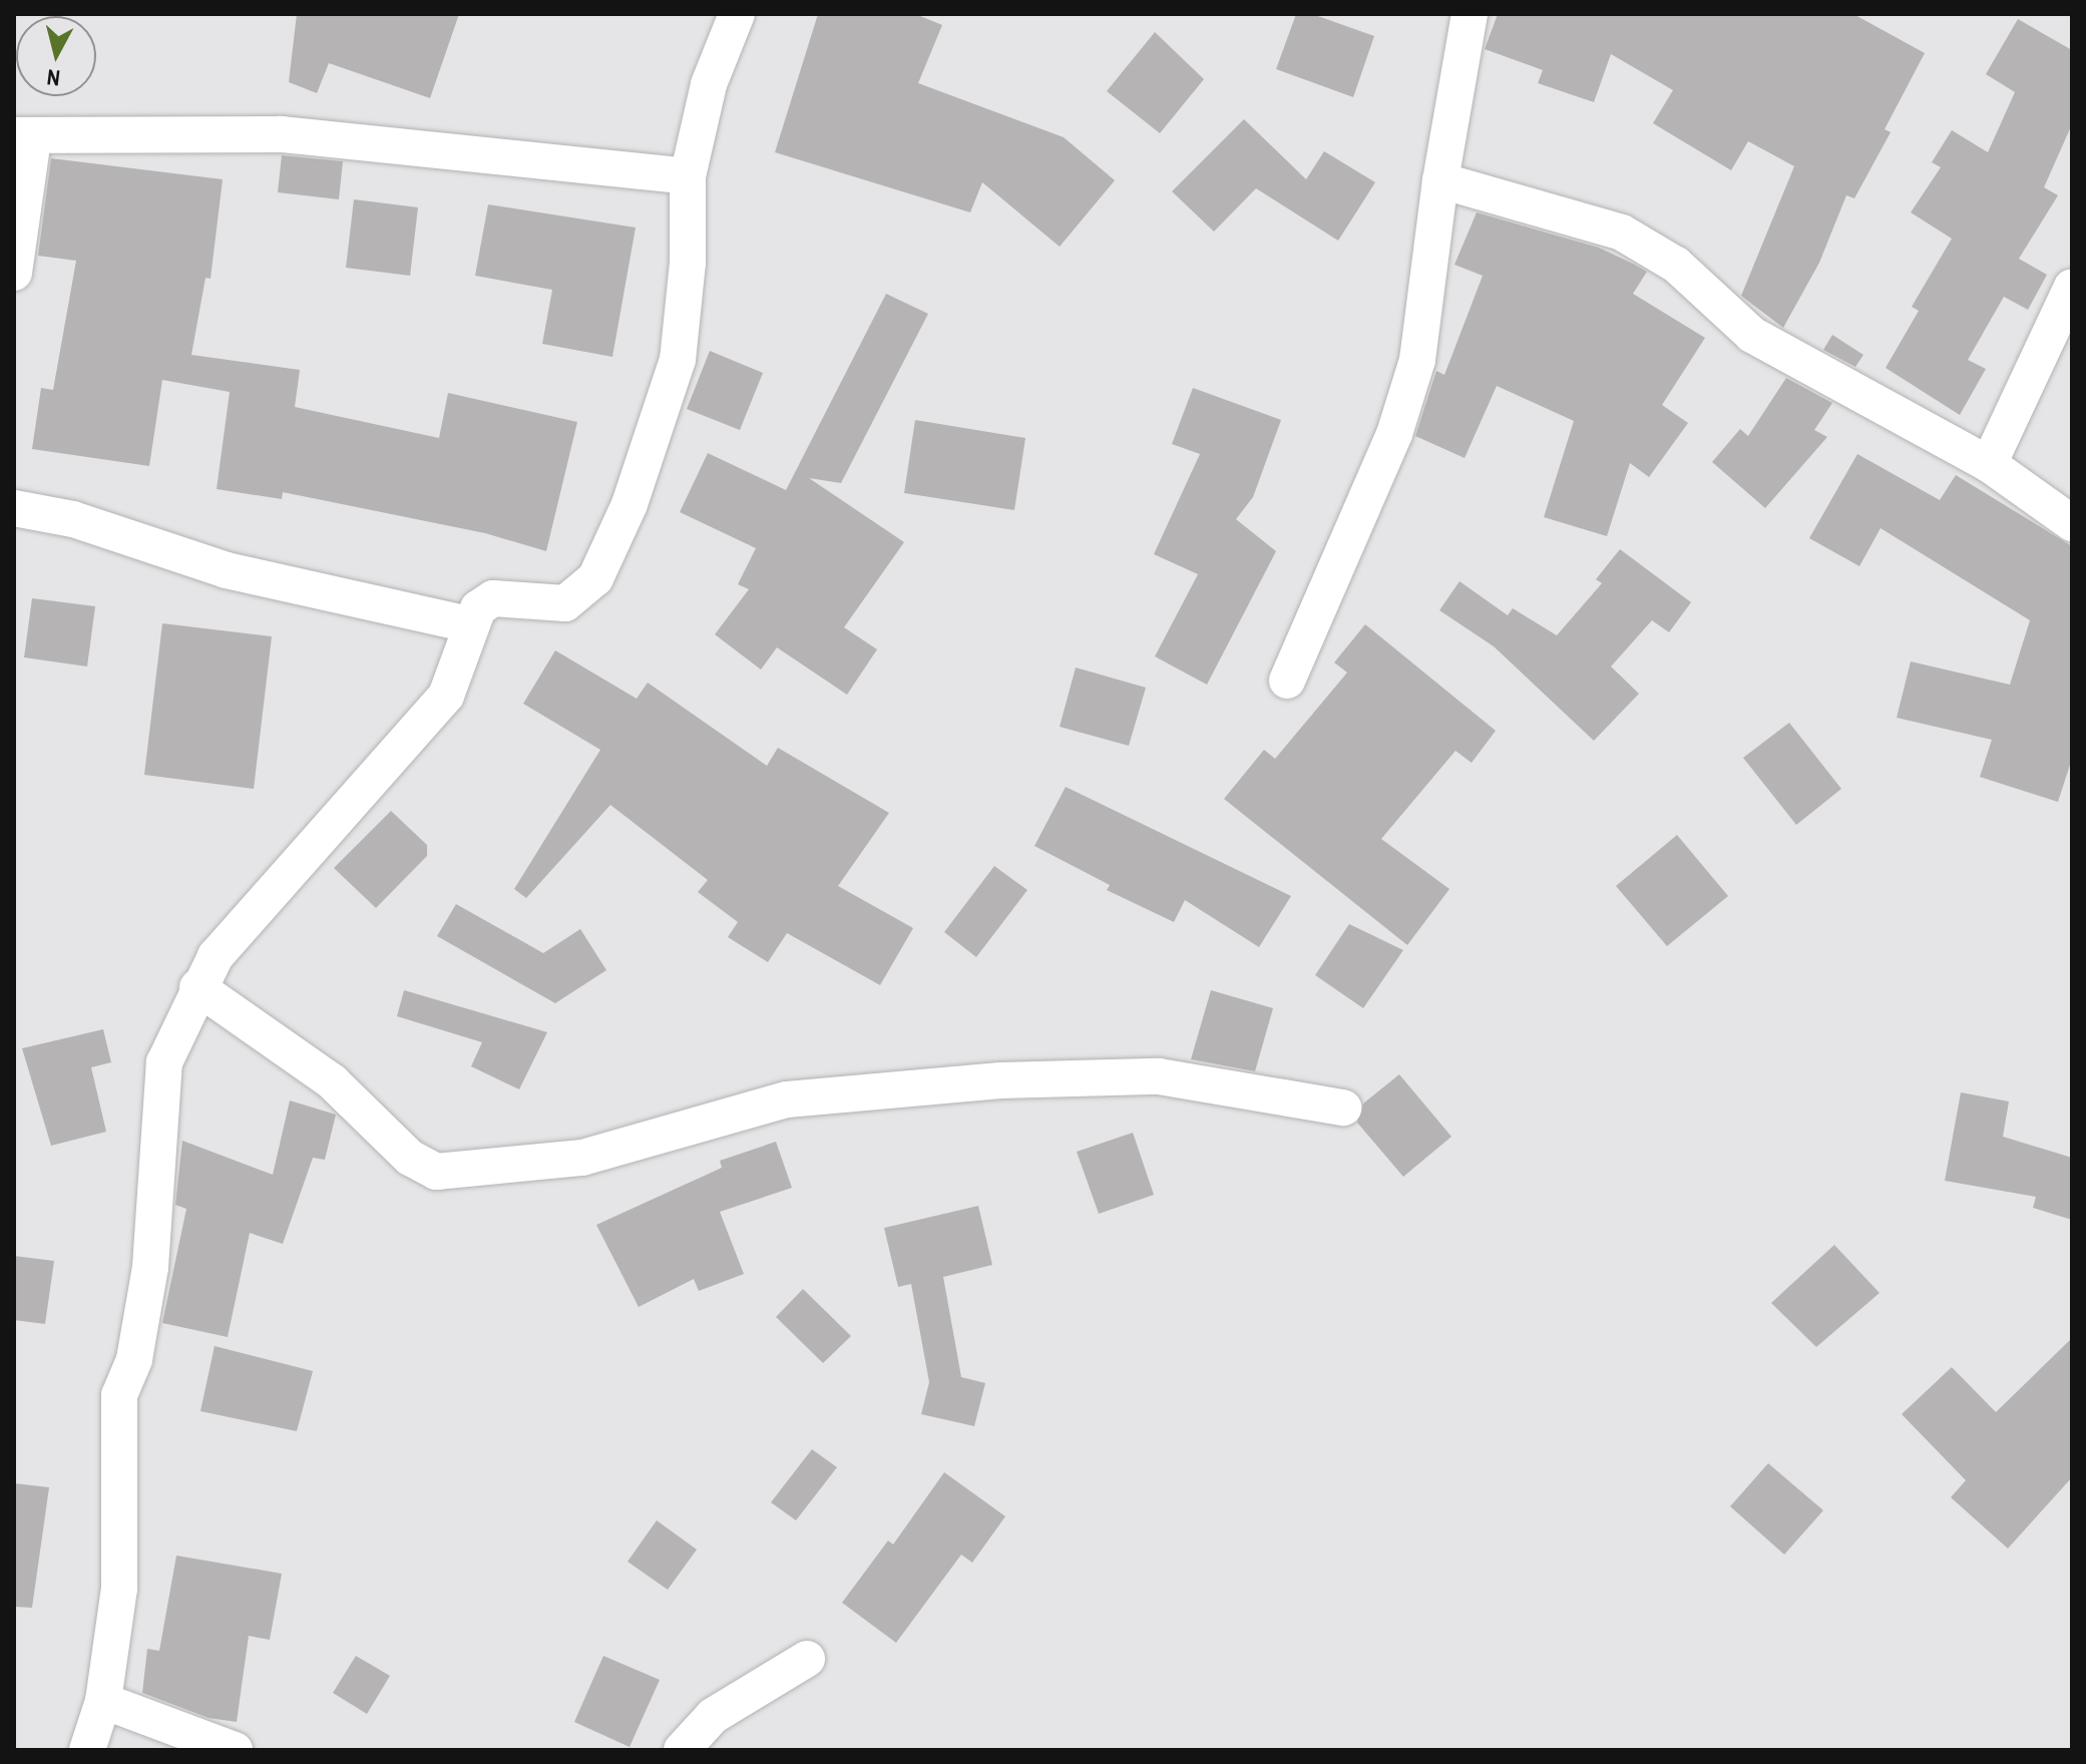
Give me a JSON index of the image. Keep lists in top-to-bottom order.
{
  "north": "bottom"
}
